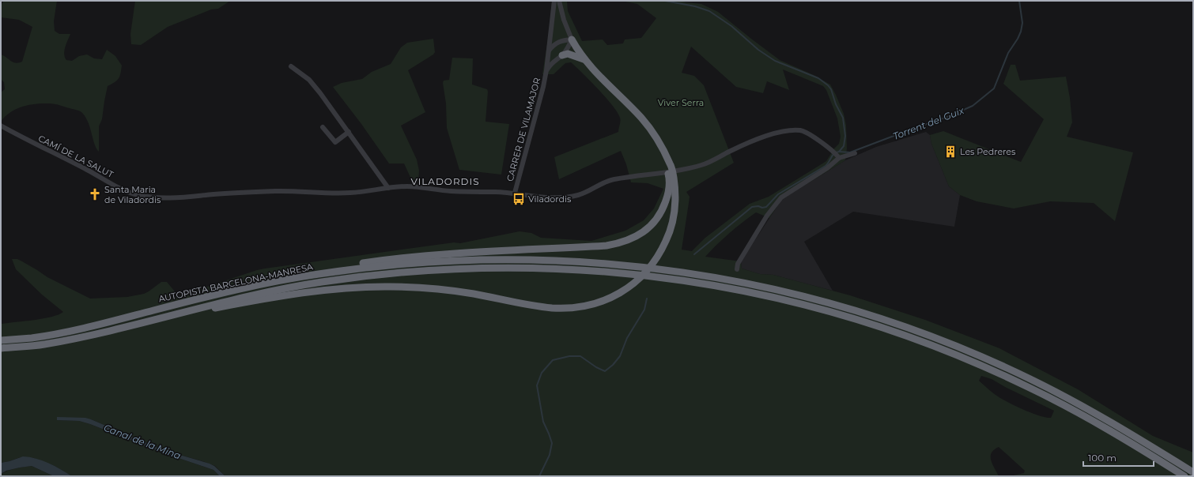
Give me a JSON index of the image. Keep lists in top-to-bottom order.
{
  "streets": {
    "highway": ["AUTOPISTA BARCELONA-MANRESA"],
    "street": ["CARRER DE VILAMAJOR", "CAMÍ DE LA SALUT"]
  },
  "crossings": [
    ["CARRER DE VILAMAJOR", "CAMÍ DE LA SALUT"]
  ],
  "districts": ["VILADORDIS"],
  "water": ["Torrent del Guix", "Canal de la Mina"],
  "parks": ["Viver Serra"],
  "places": {
    "building": ["Les Pedreres"],
    "church": ["Santa Maria de Viladordis"],
    "bus stop": ["Viladordis"]
  },
  "scale_bar": "100 m"
}
